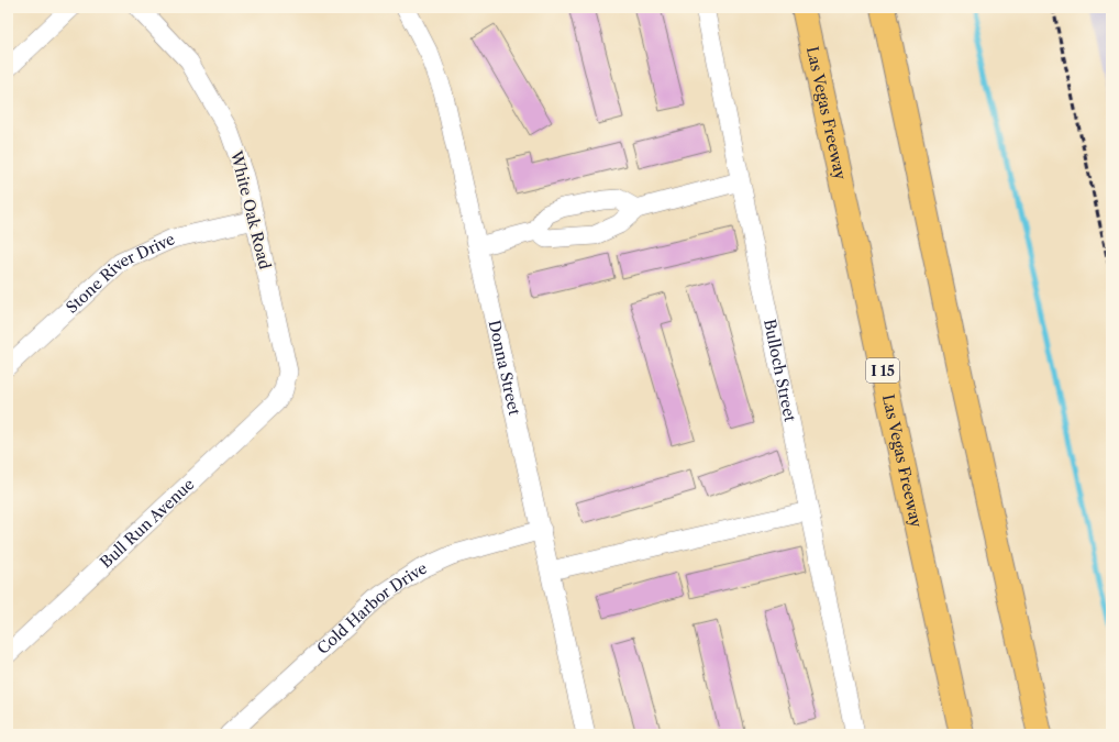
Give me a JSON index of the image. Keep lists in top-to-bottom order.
{
  "streets": {
    "highway": ["Las Vegas Freeway", "I 15"],
    "street": [
      "White Oak Road",
      "Stone River Drive",
      "Donna Street",
      "Bulloch Street",
      "Bull Run Avenue",
      "Cold Harbor Drive"
    ]
  },
  "crossings": [
    ["White Oak Road", "Stone River Drive"],
    ["White Oak Road", "Bull Run Avenue"],
    ["Donna Street", "Cold Harbor Drive"]
  ]
}
